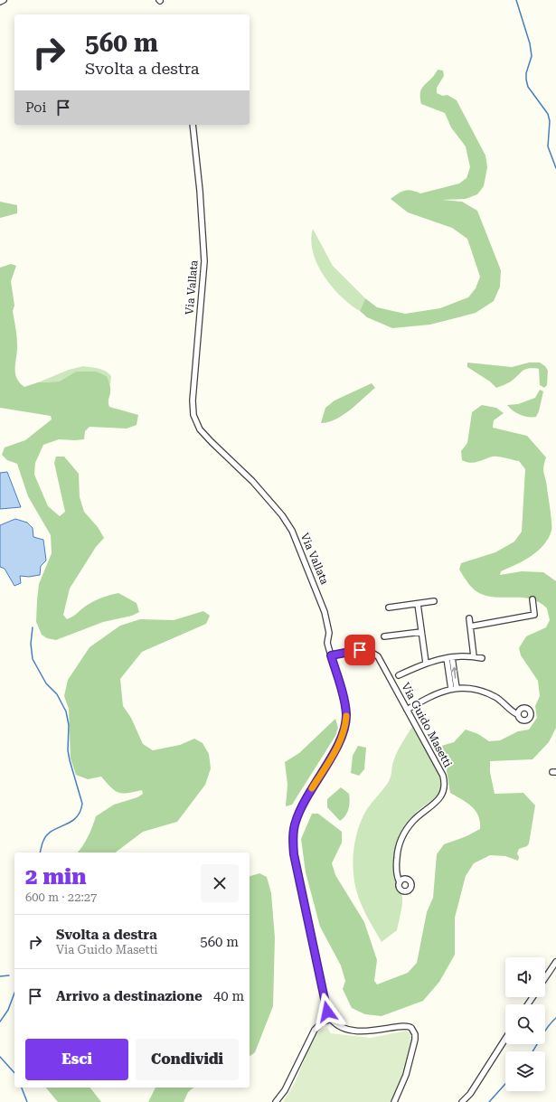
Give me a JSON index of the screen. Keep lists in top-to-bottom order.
{
  "streets": {
    "street": ["Via Vallata", "Via Guido Masetti"]
  },
  "crossings": [
    ["Via Vallata", "Via Guido Masetti"]
  ],
  "page": {
    "turn": ["560 m", "Svolta a destra"],
    "then": "Poi",
    "heading": ["2 min", "600 m · 22:27"],
    "list": [
      {
        "name": "Svolta a destra",
        "note": "Via Guido Masetti",
        "value": "560 m"
      },
      {
        "name": "Arrivo a destinazione",
        "value": "40 m"
      }
    ],
    "buttons": ["Esci", "Condividi"]
  }
}
